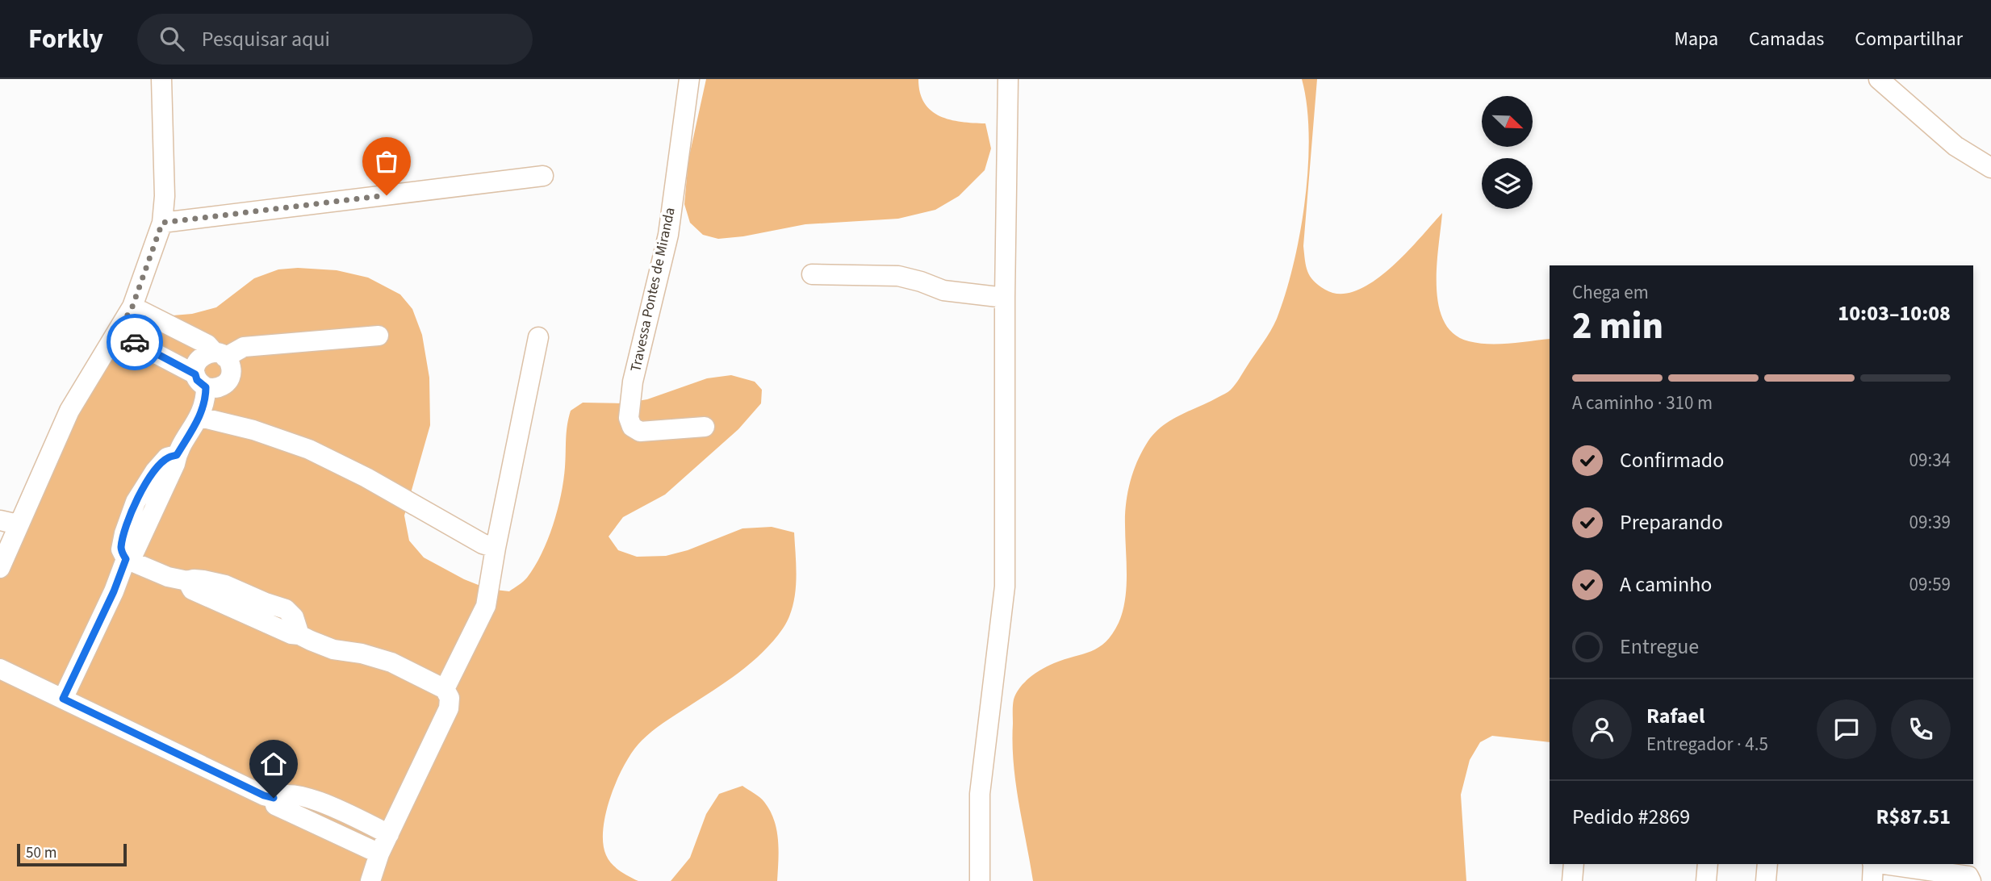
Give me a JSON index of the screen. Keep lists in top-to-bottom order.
{
  "streets": {
    "street": ["Travessa Pontes de Miranda"]
  },
  "scale_bar": "50 m",
  "north": "bottom right",
  "page": {
    "header": "Forkly",
    "search": "Pesquisar aqui",
    "nav": ["Mapa", "Camadas", "Compartilhar"],
    "heading": ["2 min", "Chega em", "10:03–10:08"],
    "panel": [
      "Rafael",
      "Entregador · 4.5",
      "Pedido #2869",
      "R$87.51"
    ],
    "bar": "A caminho · 310 m",
    "list": [
      ["Confirmado", "09:34"],
      ["Preparando", "09:39"],
      ["A caminho", "09:59"],
      "Entregue"
    ],
    "scale": "50 m"
  }
}
